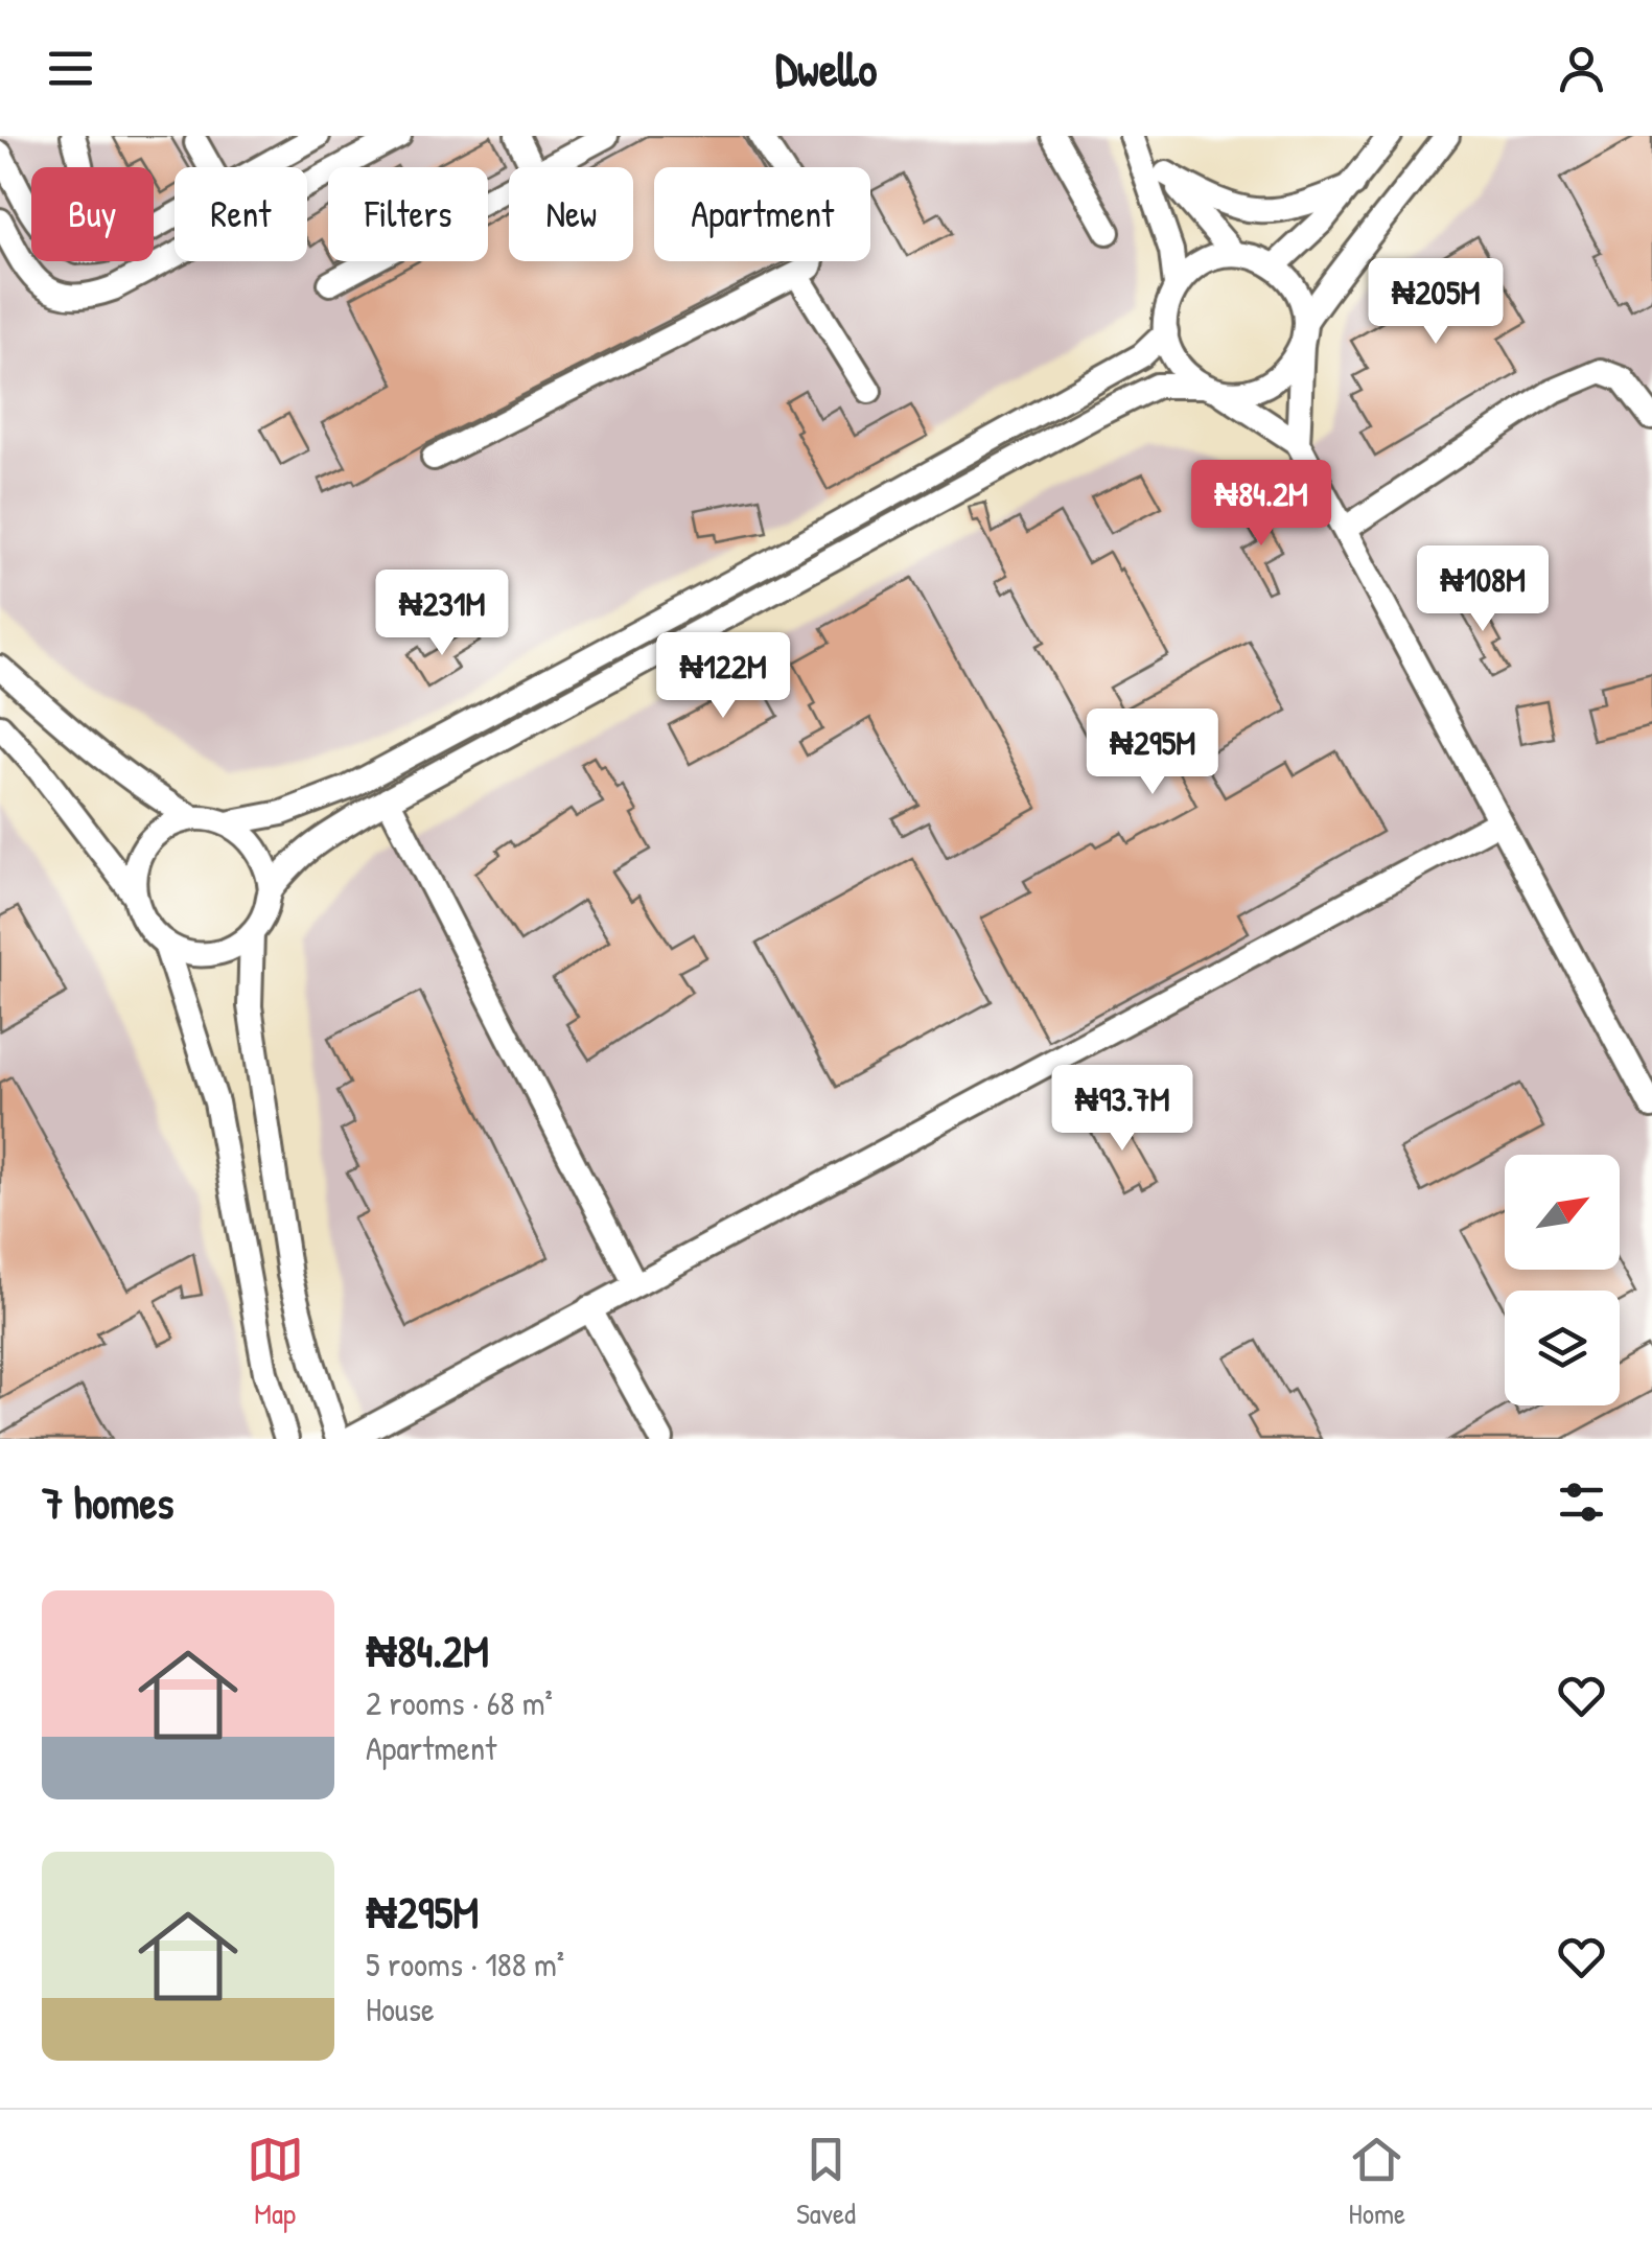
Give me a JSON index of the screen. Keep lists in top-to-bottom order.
{
  "north": "top right",
  "page": {
    "header": "Dwello",
    "chip": [
      "Buy",
      "Rent",
      "Filters",
      "New",
      "Apartment"
    ],
    "price": [
      "₦205M",
      "₦84.2M",
      "₦108M",
      "₦231M",
      "₦122M",
      "₦295M",
      "₦93.7M"
    ],
    "heading": "7 homes",
    "list": [
      {
        "name": "₦84.2M",
        "note": "2 rooms · 68 m² · Apartment"
      },
      {
        "name": "₦295M",
        "note": "5 rooms · 188 m² · House"
      }
    ],
    "tabs": ["Map", "Saved", "Home"]
  }
}
